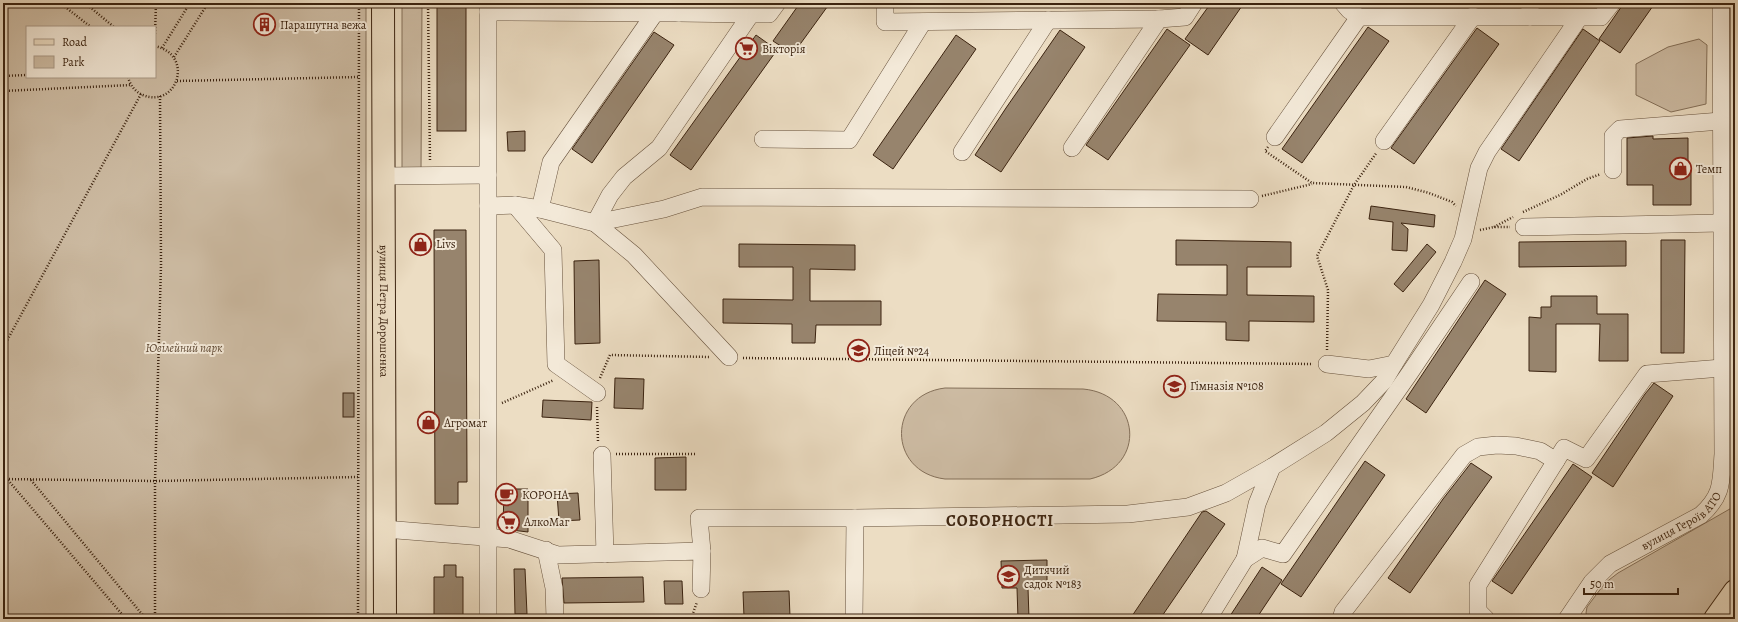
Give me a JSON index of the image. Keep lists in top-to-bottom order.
{
  "streets": {
    "main road": ["вулиця Петра Дорошенка"],
    "street": ["вулиця Героїв АТО"]
  },
  "districts": ["СОБОРНОСТІ"],
  "parks": ["Ювілейний парк"],
  "places": {
    "building": ["Парашутна вежа"],
    "supermarket": ["Вікторія", "АлкоМаг"],
    "shop": ["Темп", "Livs", "Агромат"],
    "school or university": ["Ліцей №24", "Гімназія №108", "Дитячий садок №183"],
    "cafe": ["КОРОНА"]
  },
  "legend": ["Road", "Park"],
  "scale_bar": "50 m"
}
